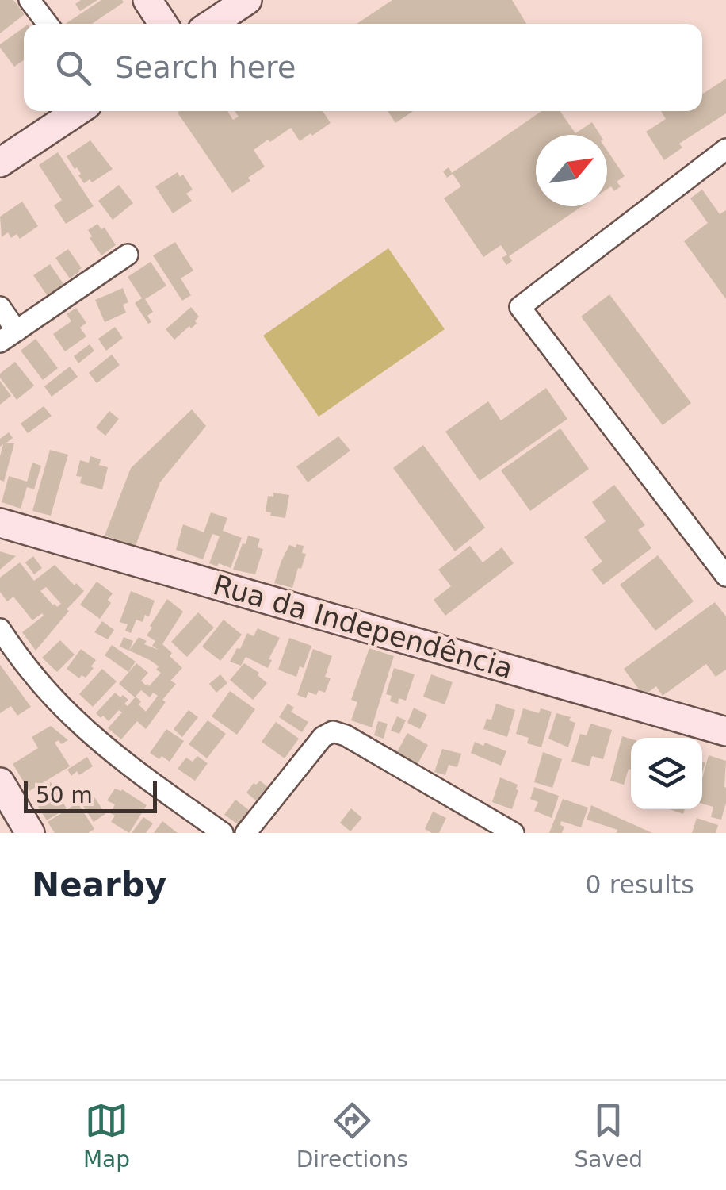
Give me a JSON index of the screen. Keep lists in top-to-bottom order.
{
  "streets": {
    "street": ["Rua da Independência"]
  },
  "scale_bar": "50 m",
  "north": "top right",
  "page": {
    "search": "Search here",
    "scale": "50 m",
    "heading": ["Nearby", "0 results"],
    "nav": ["Map", "Directions", "Saved"]
  }
}
